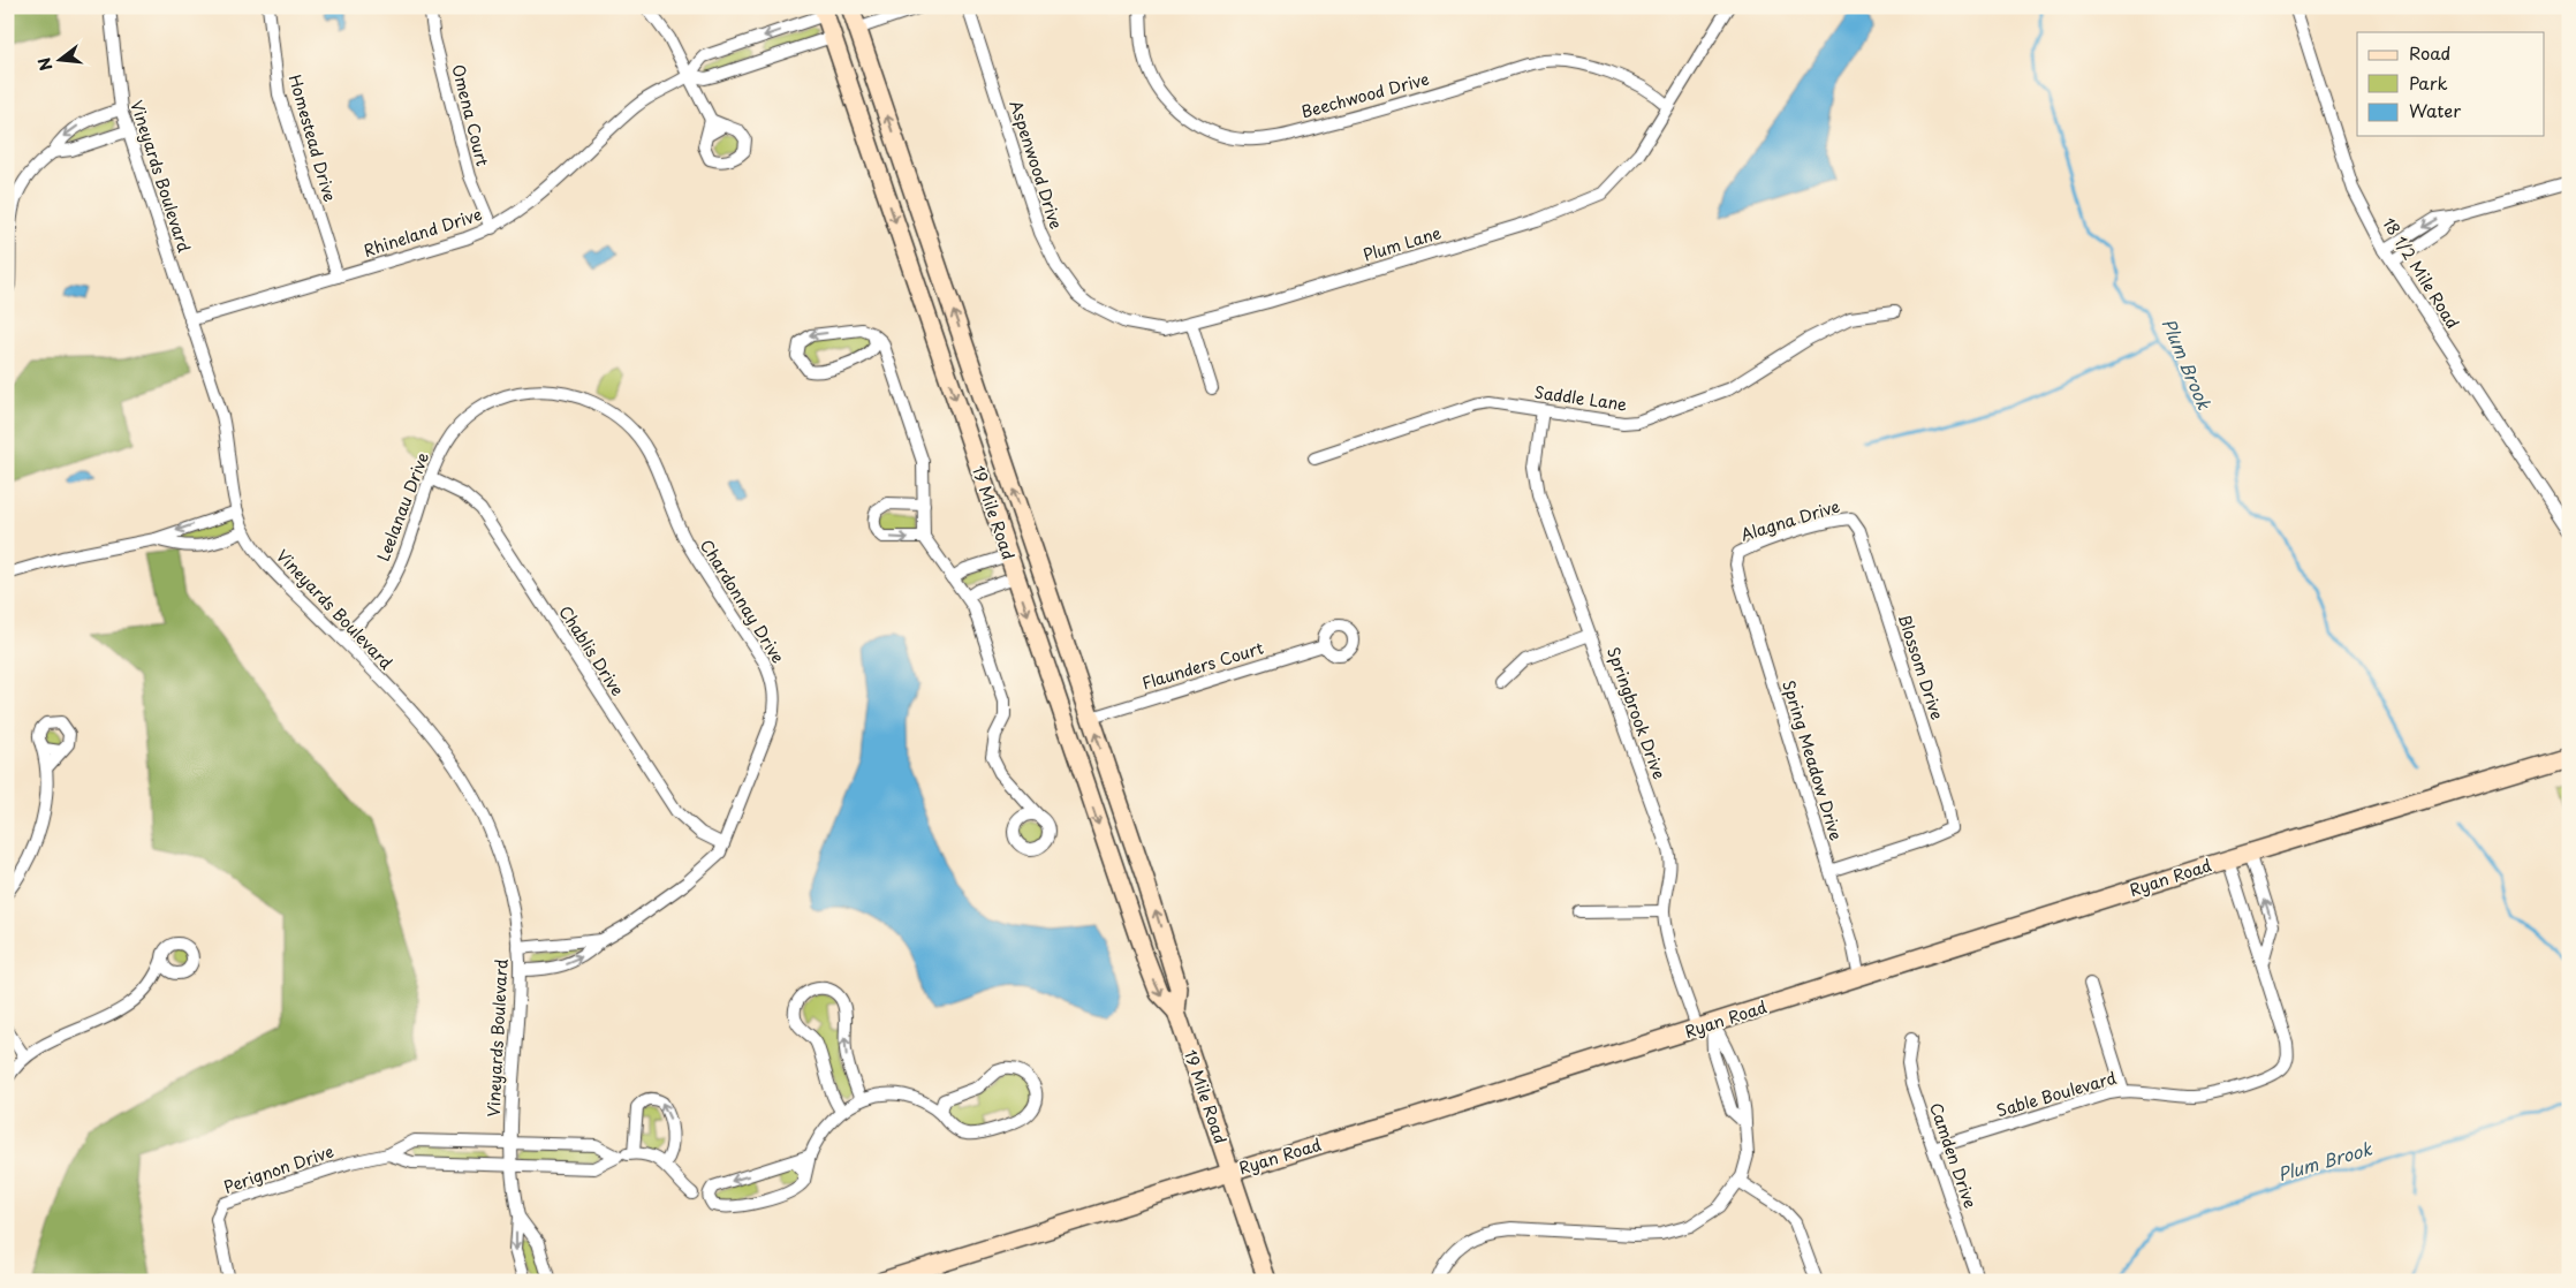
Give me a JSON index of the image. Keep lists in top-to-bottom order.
{
  "streets": {
    "main road": ["19 Mile Road", "Ryan Road"],
    "street": [
      "Beechwood Drive",
      "Omena Court",
      "Homestead Drive",
      "Aspenwood Drive",
      "Vineyards Boulevard",
      "Rhineland Drive",
      "Plum Lane",
      "18 1/2 Mile Road",
      "Saddle Lane",
      "Leelanau Drive",
      "Alagna Drive",
      "Chardonnay Drive",
      "Chablis Drive",
      "Flaunders Court",
      "Blossom Drive",
      "Springbrook Drive",
      "Spring Meadow Drive",
      "Sable Boulevard",
      "Camden Drive",
      "Perignon Drive"
    ]
  },
  "crossings": [
    ["Beechwood Drive", "Plum Lane"],
    ["Omena Court", "Rhineland Drive"],
    ["Homestead Drive", "Rhineland Drive"],
    ["Aspenwood Drive", "Plum Lane"],
    ["Vineyards Boulevard", "Rhineland Drive"],
    ["Vineyards Boulevard", "Leelanau Drive"],
    ["Vineyards Boulevard", "Chardonnay Drive"],
    ["Vineyards Boulevard", "Perignon Drive"],
    ["Rhineland Drive", "19 Mile Road"],
    ["Saddle Lane", "Springbrook Drive"],
    ["Leelanau Drive", "Chardonnay Drive"],
    ["Leelanau Drive", "Chablis Drive"],
    ["19 Mile Road", "Flaunders Court"],
    ["19 Mile Road", "Ryan Road"],
    ["Alagna Drive", "Blossom Drive"],
    ["Alagna Drive", "Spring Meadow Drive"],
    ["Chardonnay Drive", "Chablis Drive"],
    ["Blossom Drive", "Spring Meadow Drive"],
    ["Springbrook Drive", "Ryan Road"],
    ["Spring Meadow Drive", "Ryan Road"],
    ["Ryan Road", "Sable Boulevard"],
    ["Sable Boulevard", "Camden Drive"]
  ],
  "water": ["Plum Brook"],
  "legend": ["Road", "Park", "Water"],
  "north": "left"
}
